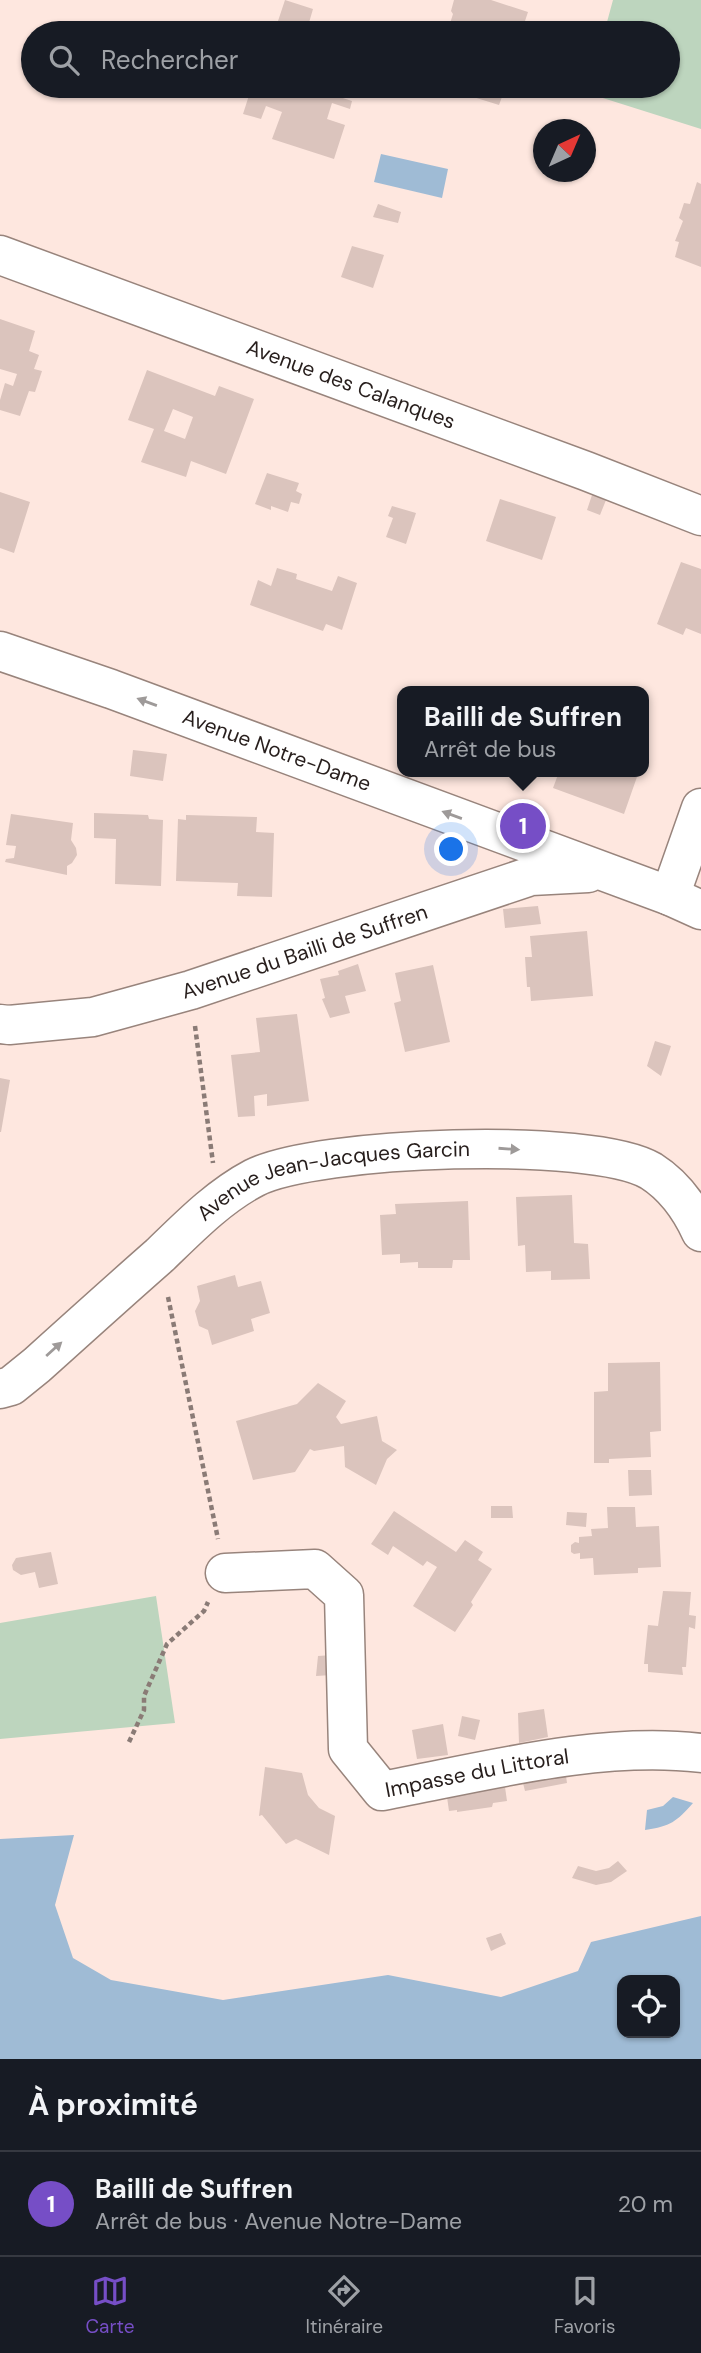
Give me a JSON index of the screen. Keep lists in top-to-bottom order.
{
  "streets": {
    "street": [
      "Avenue des Calanques",
      "Avenue Notre-Dame",
      "Avenue du Bailli de Suffren",
      "Avenue Jean-Jacques Garcin",
      "Impasse du Littoral"
    ]
  },
  "crossings": [
    ["Avenue Notre-Dame", "Avenue du Bailli de Suffren"]
  ],
  "one_way": ["Avenue Notre-Dame", "Avenue Jean-Jacques Garcin"],
  "north": "top right",
  "page": {
    "search": "Rechercher",
    "popup": ["Bailli de Suffren", "Arrêt de bus"],
    "pins": "1",
    "heading": "À proximité",
    "list": [
      {
        "mark": "1",
        "name": "Bailli de Suffren",
        "note": "Arrêt de bus · Avenue Notre-Dame",
        "value": "20 m"
      }
    ],
    "nav": ["Carte", "Itinéraire", "Favoris"]
  }
}
